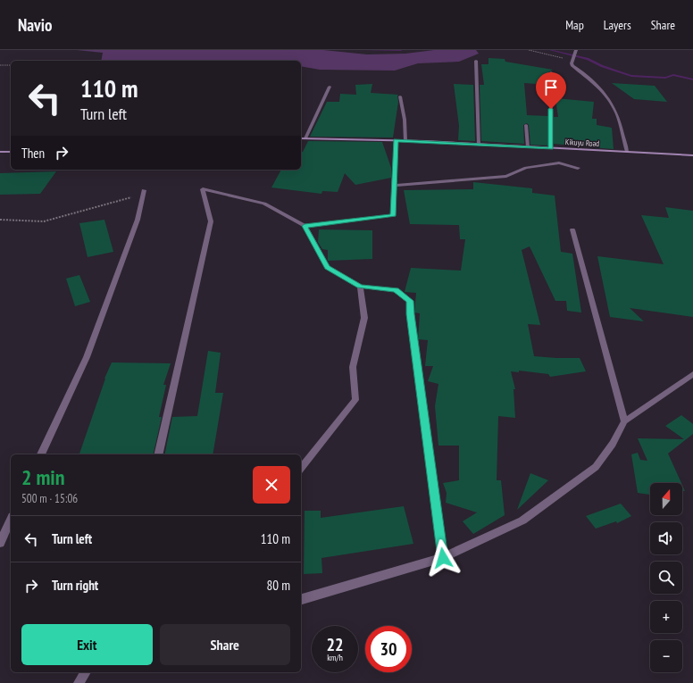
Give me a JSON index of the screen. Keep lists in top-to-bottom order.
{
  "streets": {
    "main road": ["Kikuyu Road"]
  },
  "north": "top",
  "page": {
    "header": "Navio",
    "nav": ["Map", "Layers", "Share"],
    "turn": ["110 m", "Turn left"],
    "then": "Then",
    "heading": ["2 min", "500 m · 15:06"],
    "map_buttons": ["+", "−"],
    "list": [
      {
        "name": "Turn left",
        "value": "110 m"
      },
      {
        "name": "Turn right",
        "value": "80 m"
      }
    ],
    "buttons": ["Exit", "Share"],
    "speed": "22 km/h",
    "limit": "30"
  }
}
